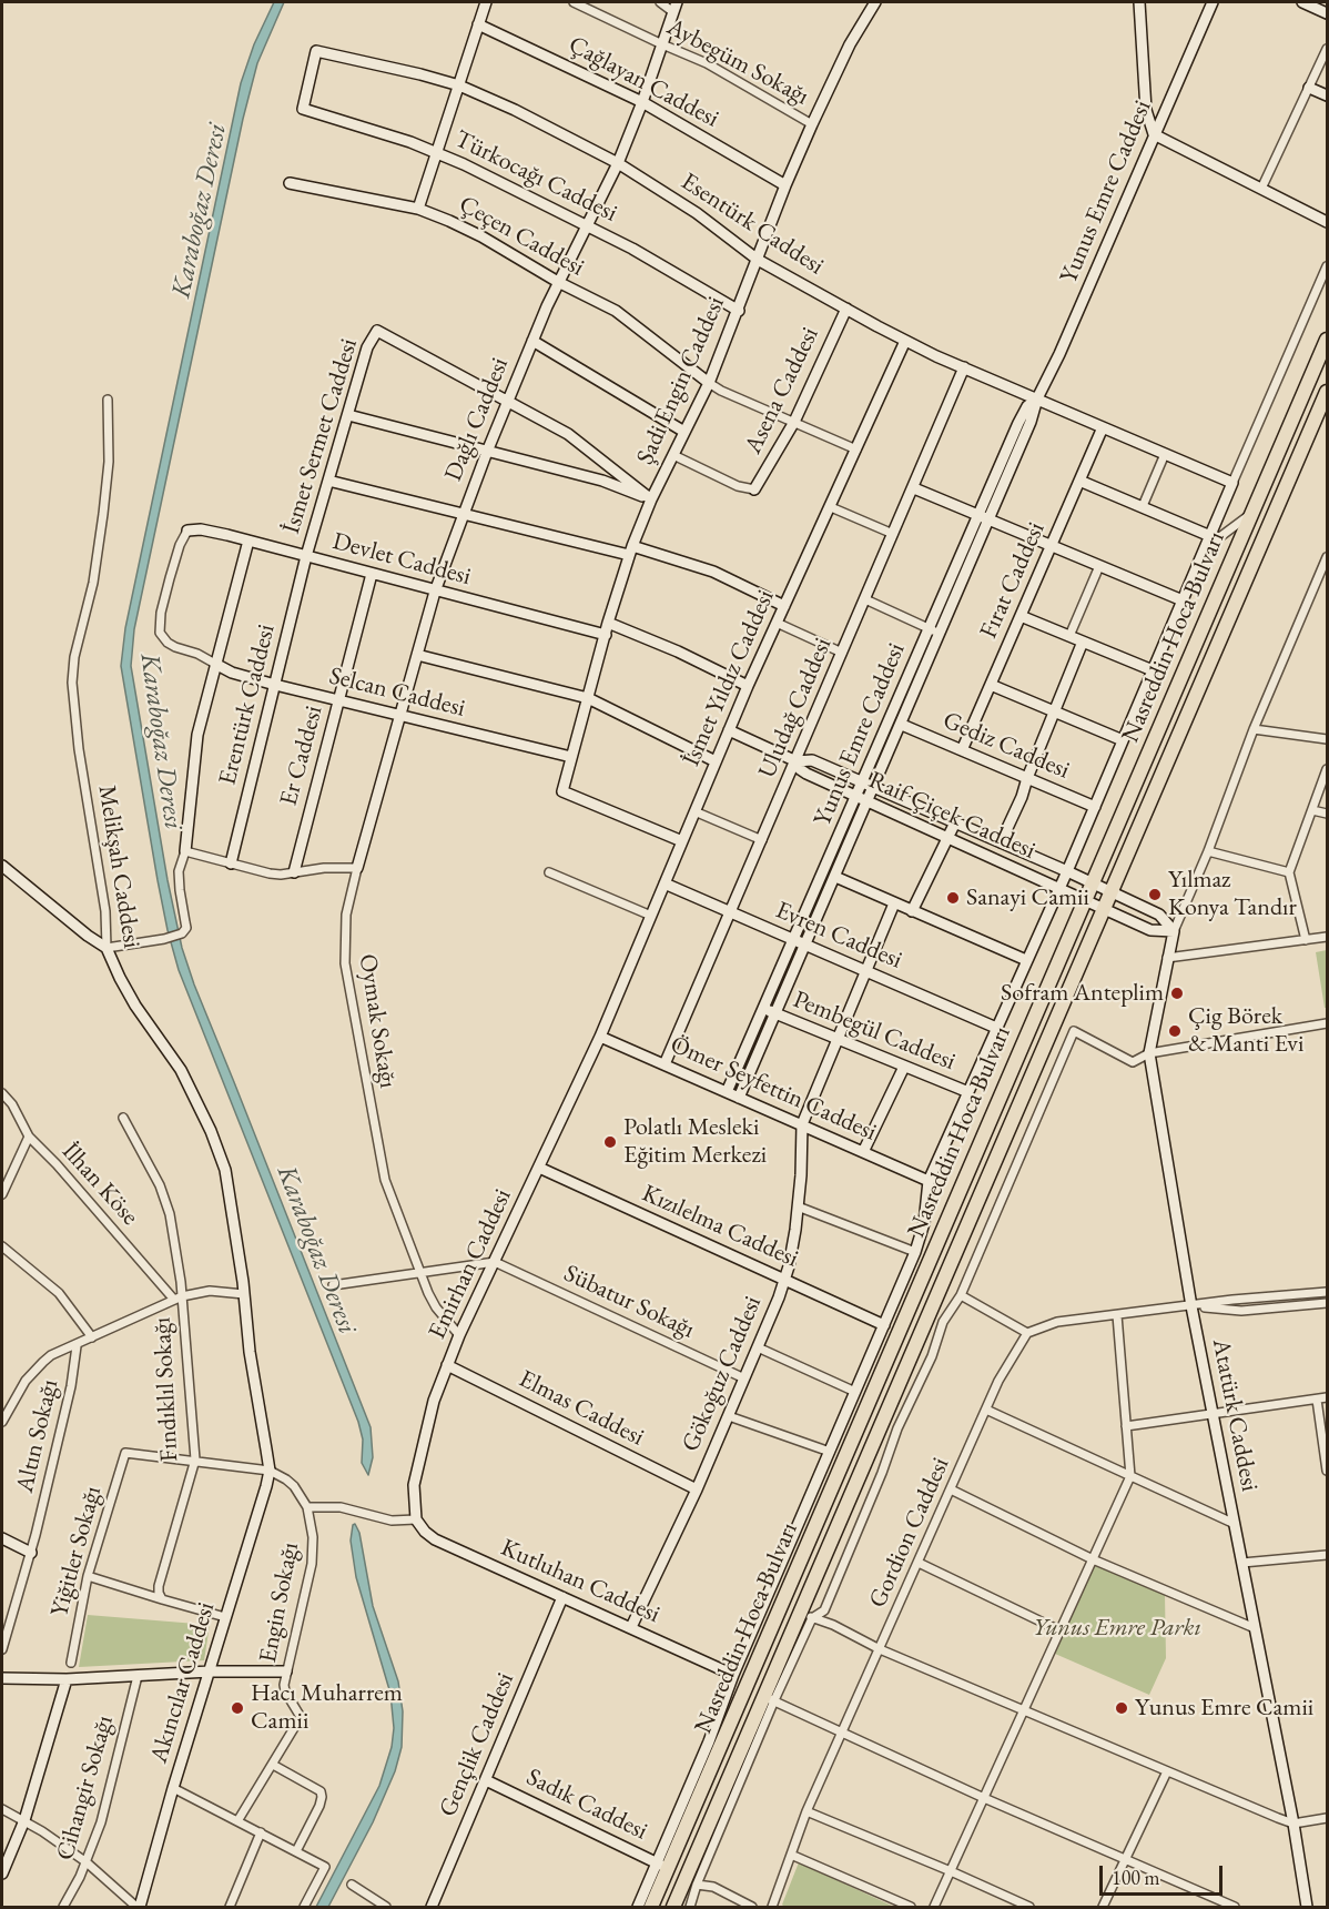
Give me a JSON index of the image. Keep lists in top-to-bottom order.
{
  "streets": {
    "highway": ["Nasreddin Hoca Bulvarı"],
    "street": [
      "Aybegüm Sokağı",
      "Çağlayan Caddesi",
      "Türkocağı Caddesi",
      "Yunus Emre Caddesi",
      "Esentürk Caddesi",
      "Çeçen Caddesi",
      "Şadi Engin Caddesi",
      "Asena Caddesi",
      "Dağlı Caddesi",
      "İsmet Sermet Caddesi",
      "Devlet Caddesi",
      "Fırat Caddesi",
      "İsmet Yıldız Caddesi",
      "Selcan Caddesi",
      "Erentürk Caddesi",
      "Uludağ Caddesi",
      "Gediz Caddesi",
      "Er Caddesi",
      "Raif Çiçek Caddesi",
      "Melikşah Caddesi",
      "Evren Caddesi",
      "Oymak Sokağı",
      "Pembegül Caddesi",
      "Ömer Seyfettin Caddesi",
      "İlhan Köse",
      "Kızılelma Caddesi",
      "Emirhan Caddesi",
      "Sübatur Sokağı",
      "Gökoğuz Caddesi",
      "Fındıklıl Sokağı",
      "Elmas Caddesi",
      "Atatürk Caddesi",
      "Altın Sokağı",
      "Gordion Caddesi",
      "Yiğitler Sokağı",
      "Kutluhan Caddesi",
      "Engin Sokağı",
      "Akıncılar Caddesi",
      "Gençlik Caddesi",
      "Cihangir Sokağı",
      "Sadık Caddesi"
    ]
  },
  "crossings": [
    ["Aybegüm Sokağı", "Şadi Engin Caddesi"],
    ["Aybegüm Sokağı", "Dağlı Caddesi"],
    ["Çağlayan Caddesi", "Şadi Engin Caddesi"],
    ["Çağlayan Caddesi", "Dağlı Caddesi"],
    ["Türkocağı Caddesi", "Esentürk Caddesi"],
    ["Türkocağı Caddesi", "Şadi Engin Caddesi"],
    ["Türkocağı Caddesi", "Dağlı Caddesi"],
    ["Yunus Emre Caddesi", "Esentürk Caddesi"],
    ["Yunus Emre Caddesi", "Gediz Caddesi"],
    ["Yunus Emre Caddesi", "Raif Çiçek Caddesi"],
    ["Yunus Emre Caddesi", "Evren Caddesi"],
    ["Yunus Emre Caddesi", "Pembegül Caddesi"],
    ["Yunus Emre Caddesi", "Ömer Seyfettin Caddesi"],
    ["Esentürk Caddesi", "Şadi Engin Caddesi"],
    ["Esentürk Caddesi", "Asena Caddesi"],
    ["Esentürk Caddesi", "Dağlı Caddesi"],
    ["Esentürk Caddesi", "Fırat Caddesi"],
    ["Esentürk Caddesi", "İsmet Yıldız Caddesi"],
    ["Esentürk Caddesi", "Uludağ Caddesi"],
    ["Çeçen Caddesi", "Şadi Engin Caddesi"],
    ["Çeçen Caddesi", "Dağlı Caddesi"],
    ["Şadi Engin Caddesi", "Devlet Caddesi"],
    ["Şadi Engin Caddesi", "İsmet Yıldız Caddesi"],
    ["Şadi Engin Caddesi", "Selcan Caddesi"],
    ["Dağlı Caddesi", "İsmet Sermet Caddesi"],
    ["Dağlı Caddesi", "Devlet Caddesi"],
    ["Dağlı Caddesi", "Selcan Caddesi"],
    ["Dağlı Caddesi", "Oymak Sokağı"],
    ["İsmet Sermet Caddesi", "Devlet Caddesi"],
    ["İsmet Sermet Caddesi", "Erentürk Caddesi"],
    ["Devlet Caddesi", "Erentürk Caddesi"],
    ["Devlet Caddesi", "Er Caddesi"],
    ["Fırat Caddesi", "Gediz Caddesi"],
    ["Nasreddin Hoca Bulvarı", "Raif Çiçek Caddesi"],
    ["Nasreddin Hoca Bulvarı", "Sadık Caddesi"],
    ["İsmet Yıldız Caddesi", "Raif Çiçek Caddesi"],
    ["İsmet Yıldız Caddesi", "Evren Caddesi"],
    ["İsmet Yıldız Caddesi", "Ömer Seyfettin Caddesi"],
    ["İsmet Yıldız Caddesi", "Emirhan Caddesi"],
    ["Selcan Caddesi", "Erentürk Caddesi"],
    ["Selcan Caddesi", "Er Caddesi"],
    ["Uludağ Caddesi", "Raif Çiçek Caddesi"],
    ["Uludağ Caddesi", "Evren Caddesi"],
    ["Uludağ Caddesi", "Ömer Seyfettin Caddesi"],
    ["Raif Çiçek Caddesi", "Atatürk Caddesi"],
    ["Melikşah Caddesi", "Engin Sokağı"],
    ["Melikşah Caddesi", "Akıncılar Caddesi"],
    ["Oymak Sokağı", "Emirhan Caddesi"],
    ["Ömer Seyfettin Caddesi", "Emirhan Caddesi"],
    ["Ömer Seyfettin Caddesi", "Gökoğuz Caddesi"],
    ["İlhan Köse", "Fındıklıl Sokağı"],
    ["Kızılelma Caddesi", "Emirhan Caddesi"],
    ["Kızılelma Caddesi", "Gökoğuz Caddesi"],
    ["Emirhan Caddesi", "Sübatur Sokağı"],
    ["Emirhan Caddesi", "Elmas Caddesi"],
    ["Emirhan Caddesi", "Kutluhan Caddesi"],
    ["Sübatur Sokağı", "Gökoğuz Caddesi"],
    ["Gökoğuz Caddesi", "Elmas Caddesi"],
    ["Gökoğuz Caddesi", "Kutluhan Caddesi"],
    ["Fındıklıl Sokağı", "Yiğitler Sokağı"],
    ["Kutluhan Caddesi", "Gençlik Caddesi"],
    ["Engin Sokağı", "Akıncılar Caddesi"],
    ["Gençlik Caddesi", "Sadık Caddesi"]
  ],
  "water": ["Karaboğaz Deresi"],
  "parks": ["Yunus Emre Parkı"],
  "places": [
    "Yılmaz Konya Tandır",
    "Sanayi Camii",
    "Sofram Anteplim",
    "Çig Börek & Manti Evi",
    "Polatlı Mesleki Eğitim Merkezi",
    "Hacı Muharrem Camii",
    "Yunus Emre Camii"
  ],
  "scale_bar": "100 m"
}
